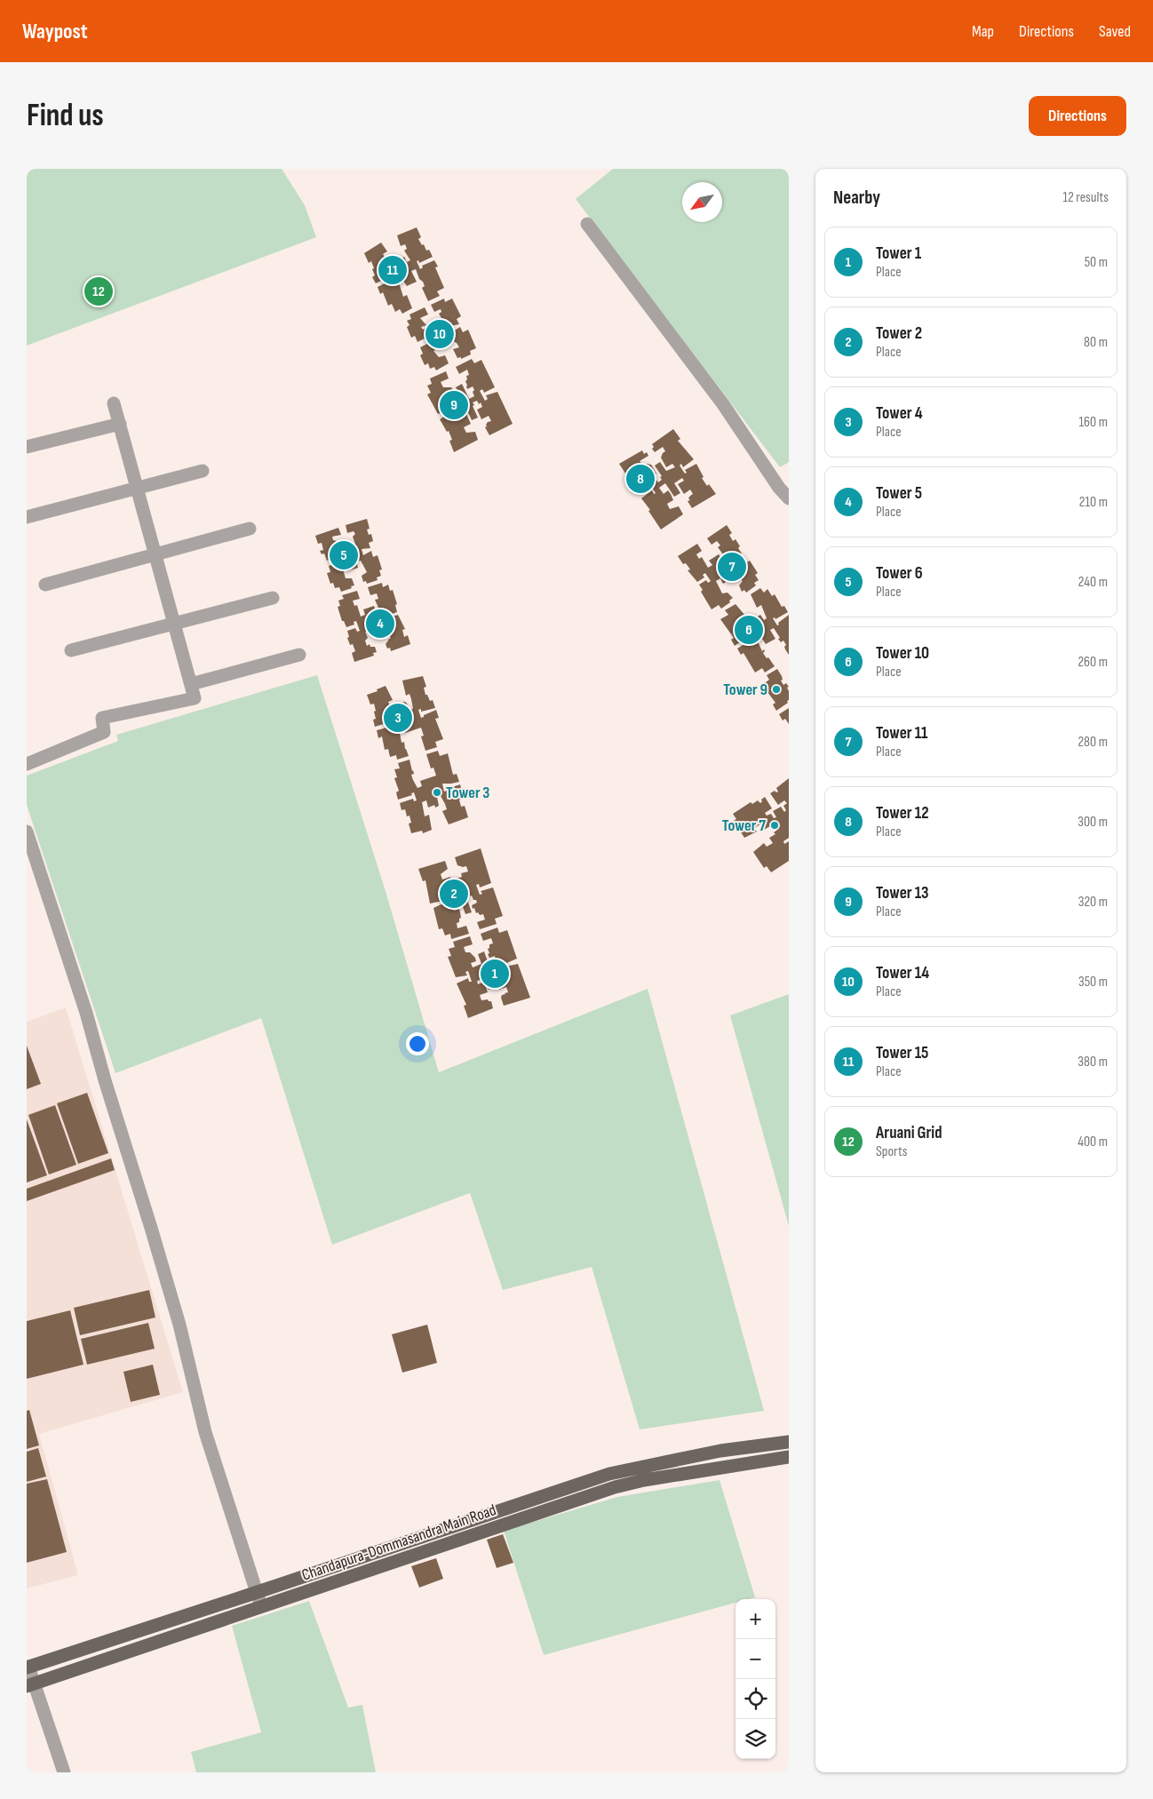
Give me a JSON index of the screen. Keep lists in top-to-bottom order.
{
  "streets": {
    "main road": ["Chandapura-Dommasandra Main Road"]
  },
  "places": ["Tower 9", "Tower 3", "Tower 7"],
  "north": "bottom left",
  "page": {
    "header": "Waypost",
    "nav": ["Map", "Directions", "Saved"],
    "buttons": "Directions",
    "title": "Find us",
    "heading": ["Nearby", "12 results"],
    "list": [
      {
        "mark": "1",
        "name": "Tower 1",
        "note": "Place",
        "value": "50 m"
      },
      {
        "mark": "2",
        "name": "Tower 2",
        "note": "Place",
        "value": "80 m"
      },
      {
        "mark": "3",
        "name": "Tower 4",
        "note": "Place",
        "value": "160 m"
      },
      {
        "mark": "4",
        "name": "Tower 5",
        "note": "Place",
        "value": "210 m"
      },
      {
        "mark": "5",
        "name": "Tower 6",
        "note": "Place",
        "value": "240 m"
      },
      {
        "mark": "6",
        "name": "Tower 10",
        "note": "Place",
        "value": "260 m"
      },
      {
        "mark": "7",
        "name": "Tower 11",
        "note": "Place",
        "value": "280 m"
      },
      {
        "mark": "8",
        "name": "Tower 12",
        "note": "Place",
        "value": "300 m"
      },
      {
        "mark": "9",
        "name": "Tower 13",
        "note": "Place",
        "value": "320 m"
      },
      {
        "mark": "10",
        "name": "Tower 14",
        "note": "Place",
        "value": "350 m"
      },
      {
        "mark": "11",
        "name": "Tower 15",
        "note": "Place",
        "value": "380 m"
      },
      {
        "mark": "12",
        "name": "Aruani Grid",
        "note": "Sports",
        "value": "400 m"
      }
    ],
    "pins": [
      "11",
      "12",
      "10",
      "9",
      "8",
      "5",
      "7",
      "4",
      "6",
      "3",
      "2",
      "1"
    ],
    "map_buttons": ["+", "−"]
  }
}
